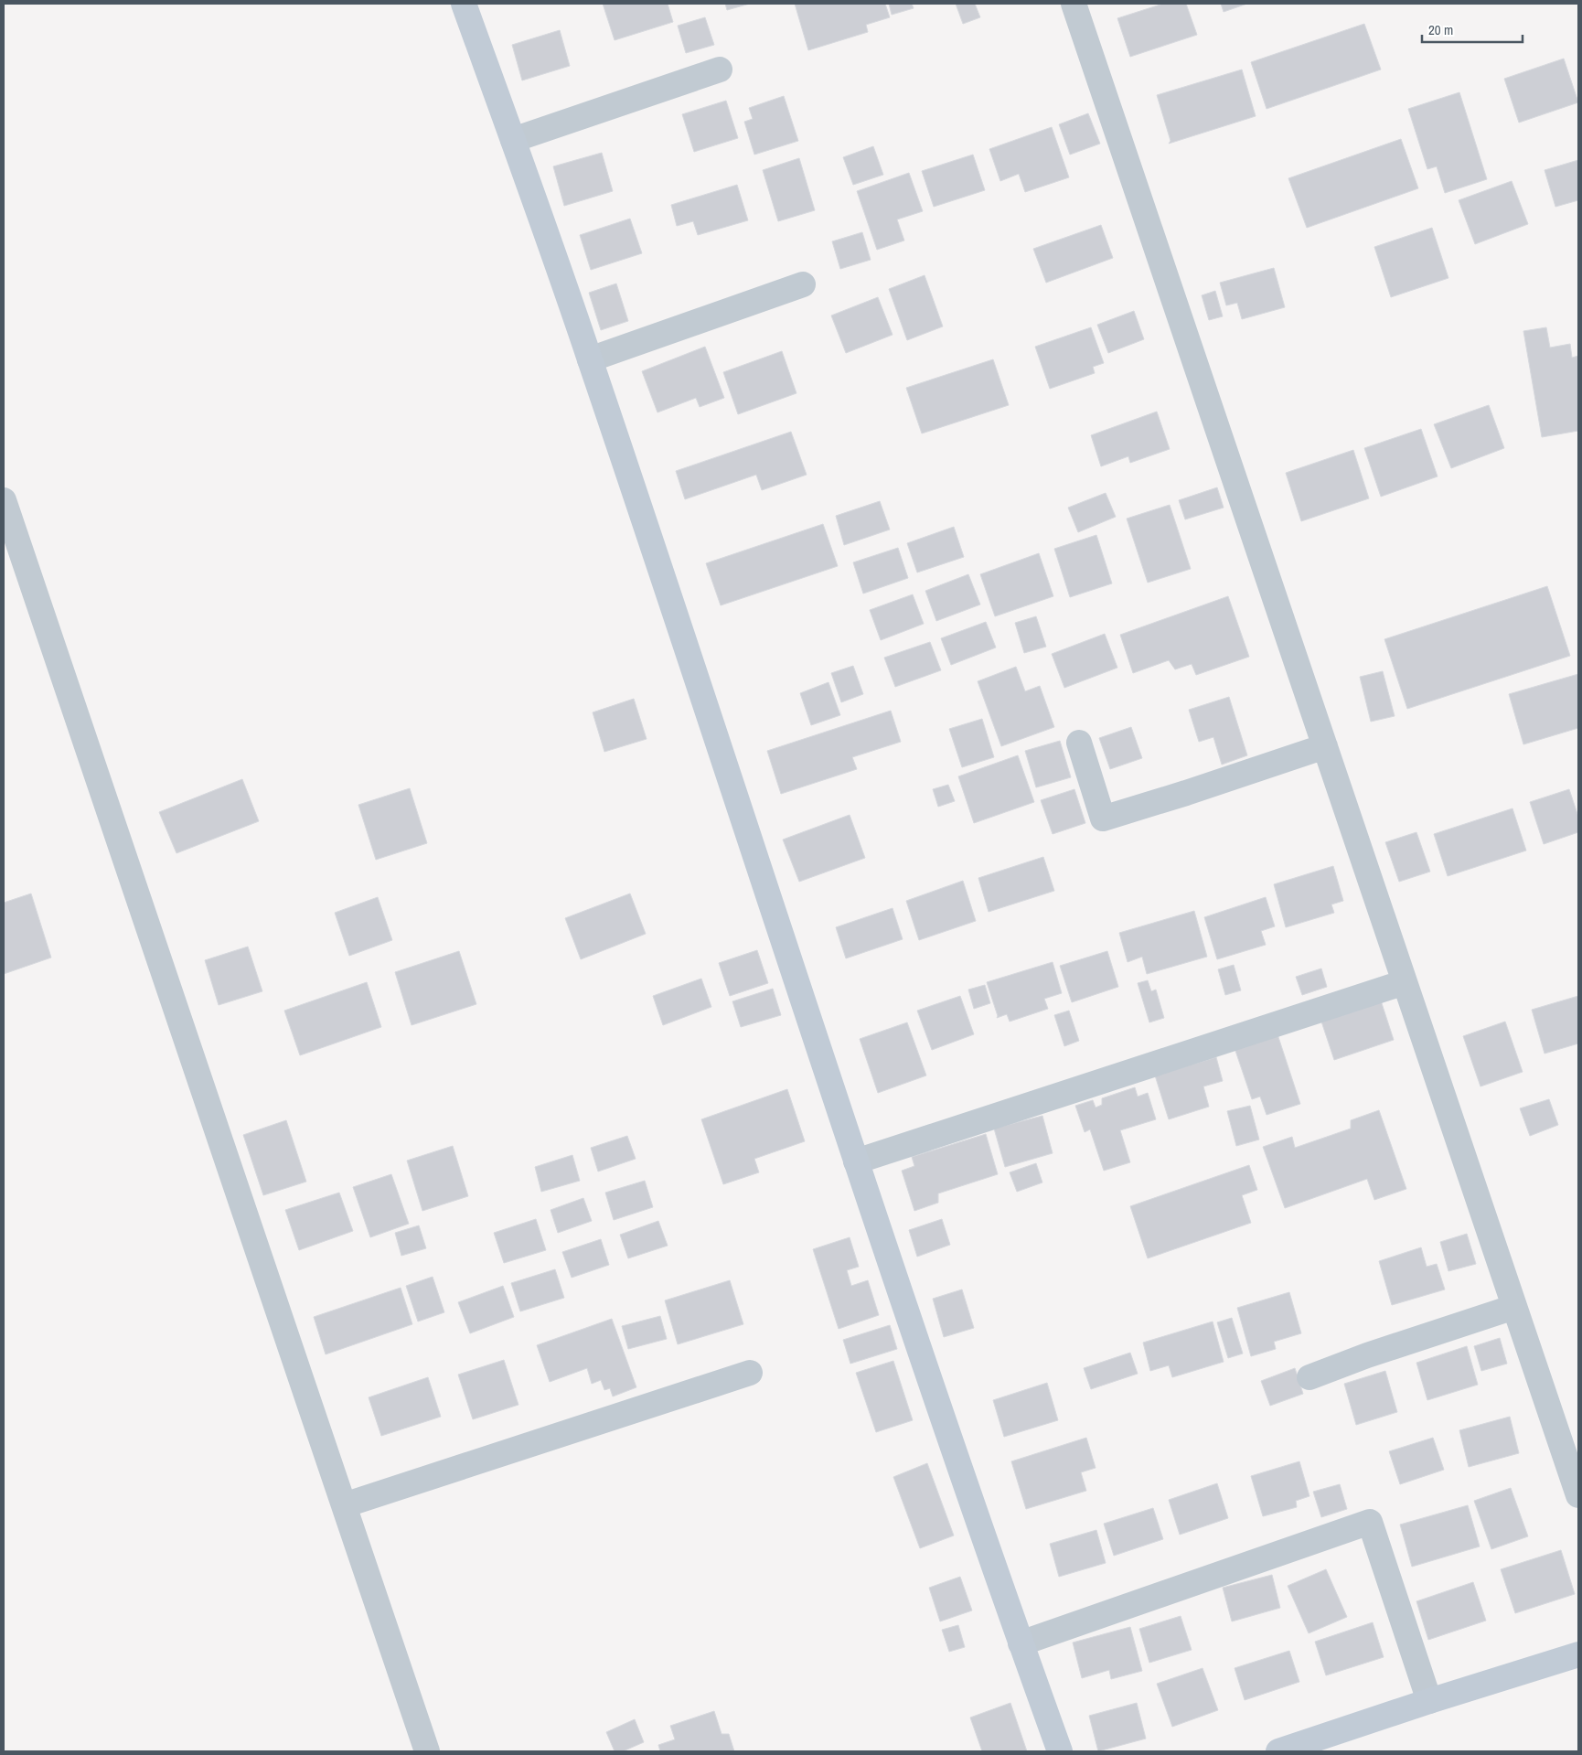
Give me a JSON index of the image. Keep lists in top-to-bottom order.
{
  "scale_bar": "20 m"
}
